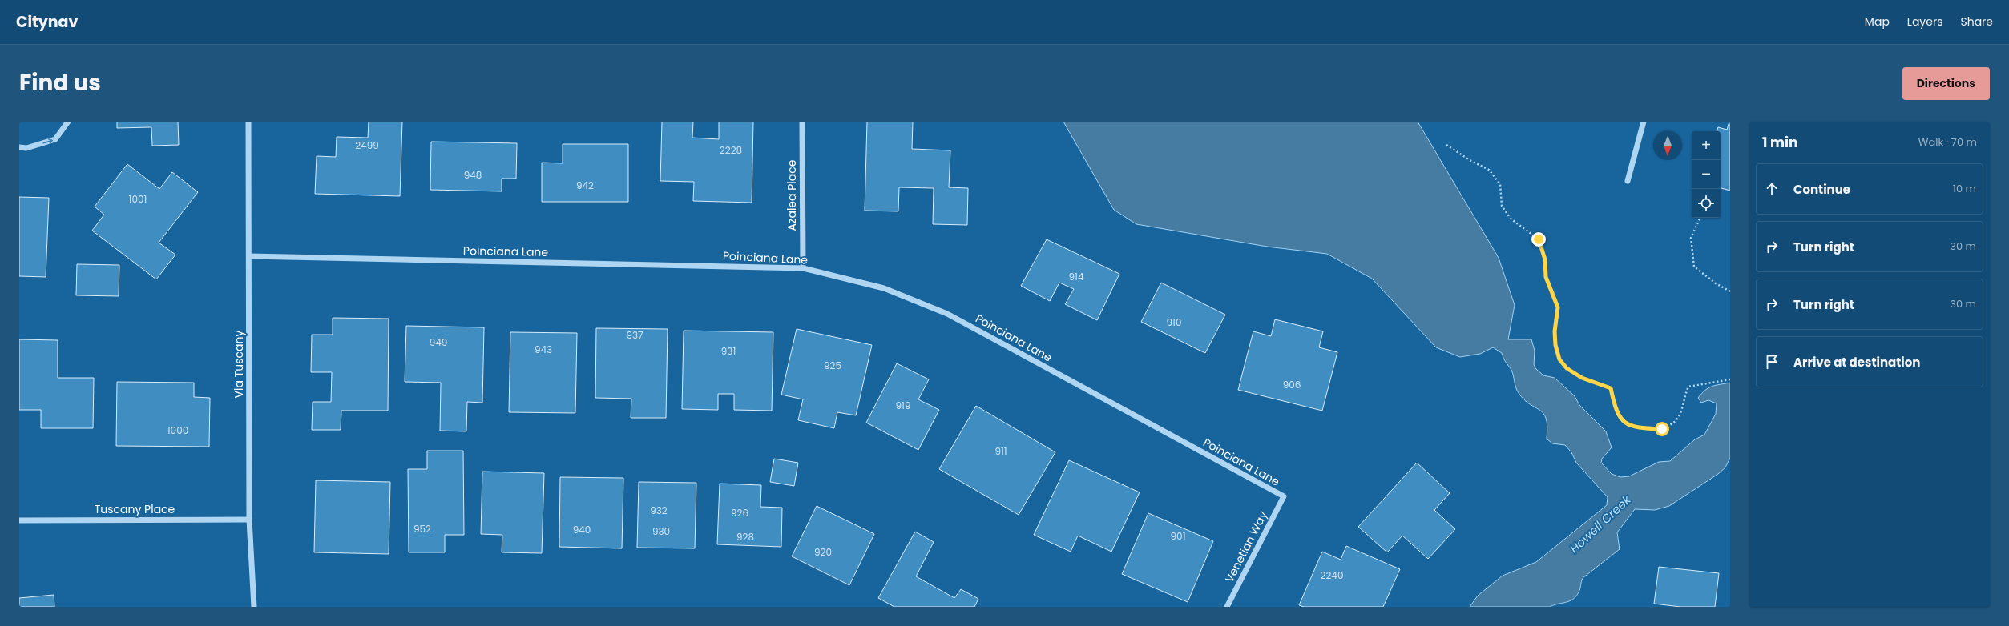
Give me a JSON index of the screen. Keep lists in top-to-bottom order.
{
  "streets": {
    "street": [
      "Azalea Place",
      "Poinciana Lane",
      "Via Tuscany",
      "Tuscany Place",
      "Venetian Way"
    ]
  },
  "crossings": [
    ["Azalea Place", "Poinciana Lane"],
    ["Poinciana Lane", "Via Tuscany"],
    ["Poinciana Lane", "Venetian Way"],
    ["Via Tuscany", "Tuscany Place"]
  ],
  "water": ["Howell Creek"],
  "house_numbers": [
    "2499",
    "2228",
    "948",
    "942",
    "1001",
    "914",
    "910",
    "937",
    "949",
    "943",
    "931",
    "925",
    "906",
    "919",
    "1000",
    "911",
    "932",
    "926",
    "952",
    "940",
    "930",
    "901",
    "928",
    "920",
    "2240"
  ],
  "north": "bottom",
  "page": {
    "header": "Citynav",
    "nav": ["Map", "Layers", "Share"],
    "title": "Find us",
    "buttons": "Directions",
    "heading": ["1 min", "Walk · 70 m"],
    "map_buttons": ["+", "−"],
    "list": [
      ["Continue", "10 m"],
      ["Turn right", "30 m"],
      ["Turn right", "30 m"],
      "Arrive at destination"
    ]
  }
}
